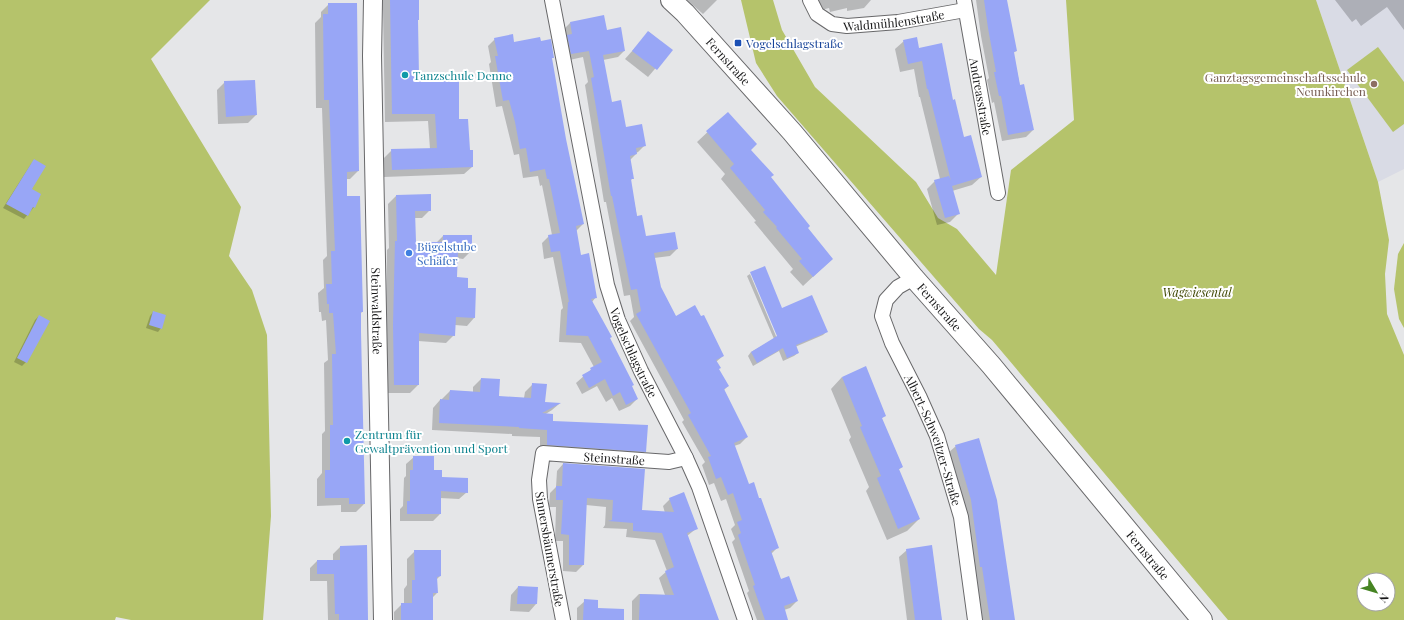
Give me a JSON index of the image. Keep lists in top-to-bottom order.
{
  "streets": {
    "main road": ["Fernstraße"],
    "street": [
      "Waldmühlenstraße",
      "Andreasstraße",
      "Steinwaldstraße",
      "Vogelschlagstraße",
      "Albert-Schweitzer-Straße",
      "Steinstraße",
      "Sinnersbäumerstraße"
    ]
  },
  "crossings": [
    ["Waldmühlenstraße", "Andreasstraße"],
    ["Fernstraße", "Albert-Schweitzer-Straße"],
    ["Vogelschlagstraße", "Steinstraße"],
    ["Steinstraße", "Sinnersbäumerstraße"]
  ],
  "parks": ["Wagwiesental"],
  "places": {
    "transit": ["Vogelschlagstraße"],
    "other": [
      "Tanzschule Denne",
      "Ganztagsgemeinschaftsschule Neunkirchen",
      "Bügelstube Schäfer",
      "Zentrum für Gewaltprävention und Sport"
    ]
  },
  "north": "bottom right"
}
